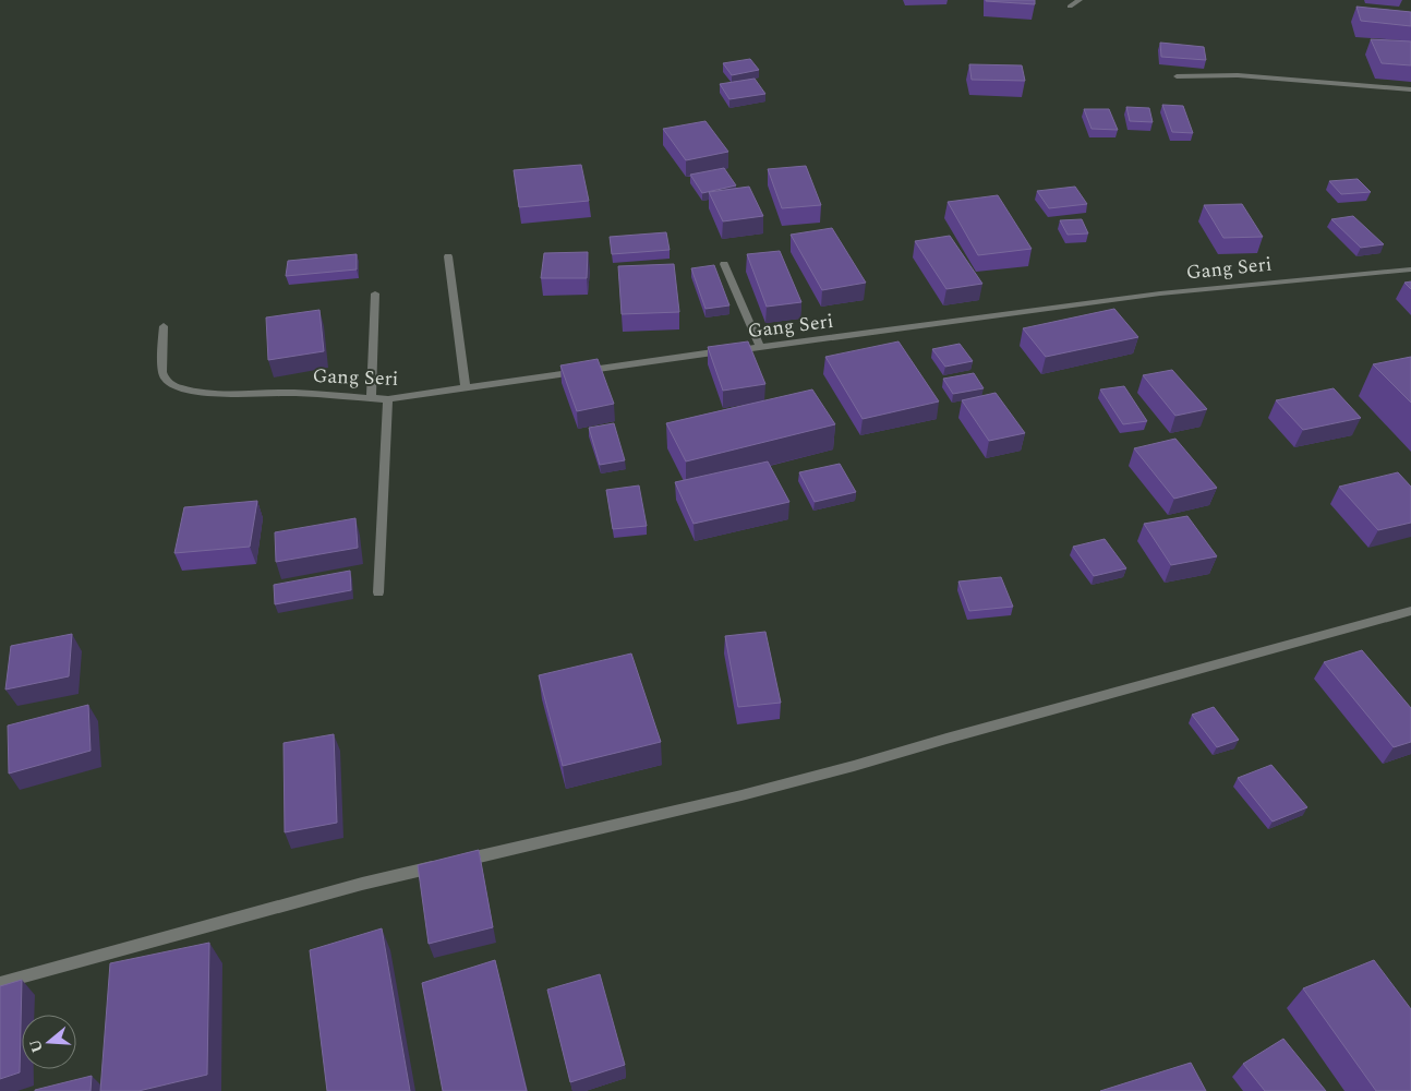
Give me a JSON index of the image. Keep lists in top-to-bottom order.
{
  "streets": {
    "street": ["Gang Seri"]
  },
  "north": "left"
}
